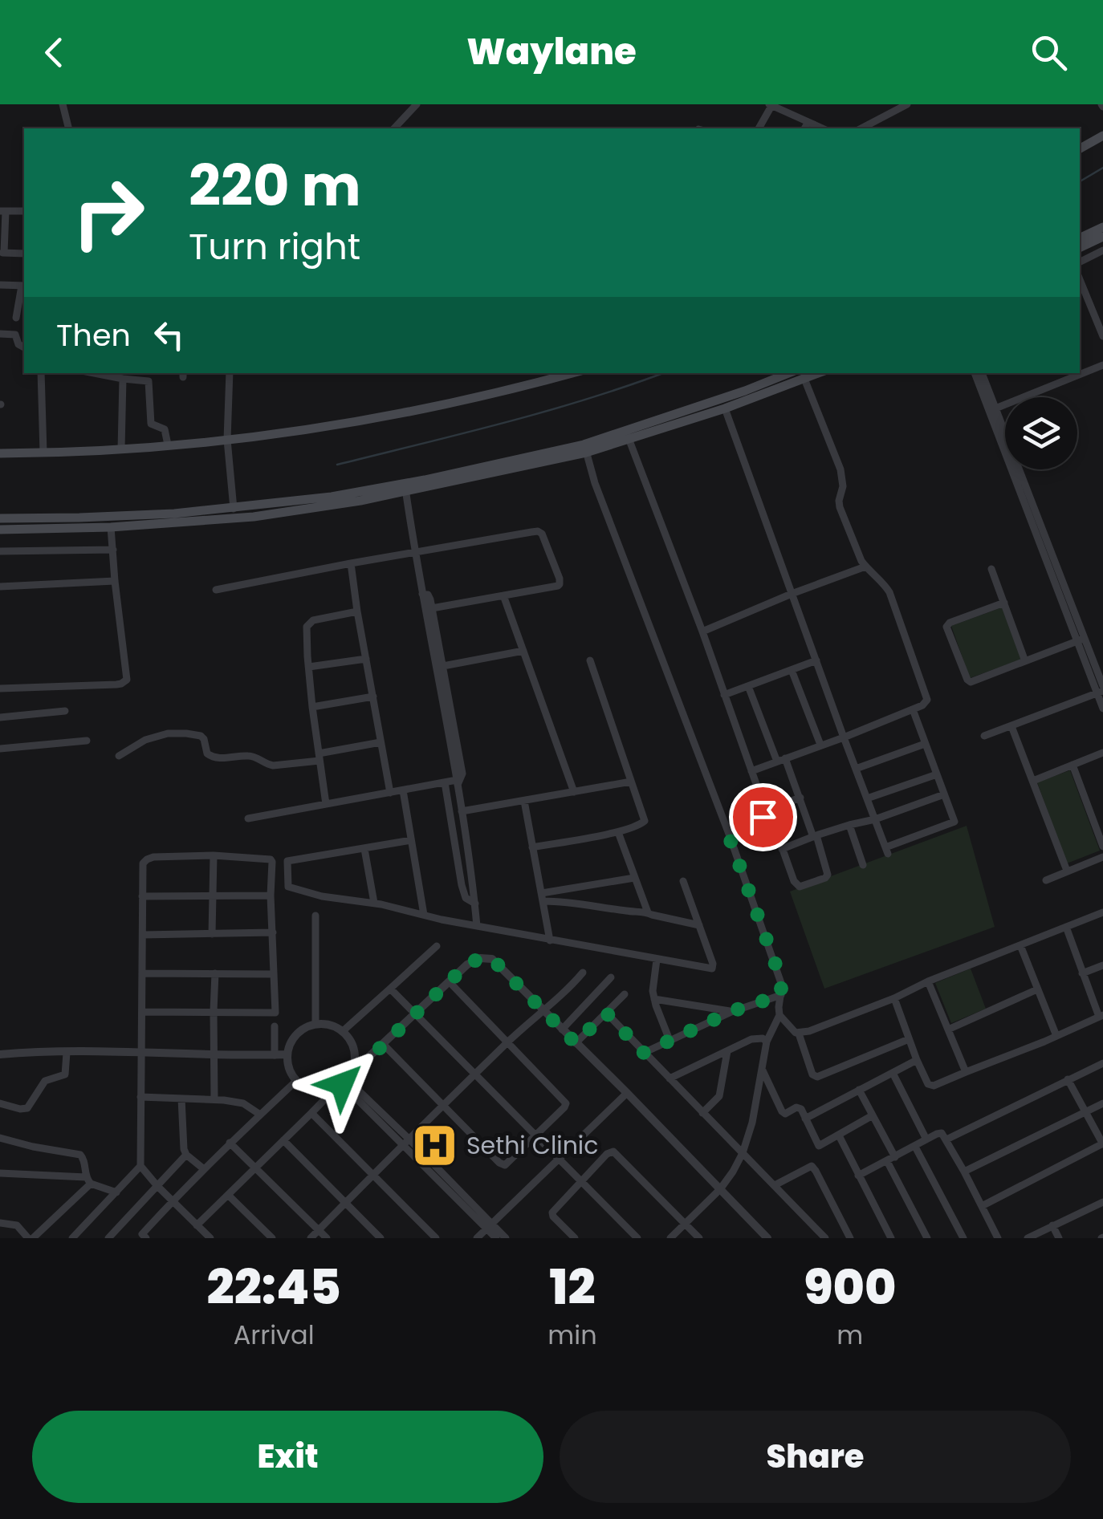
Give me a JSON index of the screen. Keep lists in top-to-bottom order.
{
  "places": {
    "hospital": ["Sethi Clinic"]
  },
  "page": {
    "header": "Waylane",
    "turn": ["220 m", "Turn right"],
    "then": "Then",
    "eta": [
      "22:45",
      "Arrival",
      "12",
      "min",
      "900",
      "m"
    ],
    "buttons": ["Exit", "Share"]
  }
}
